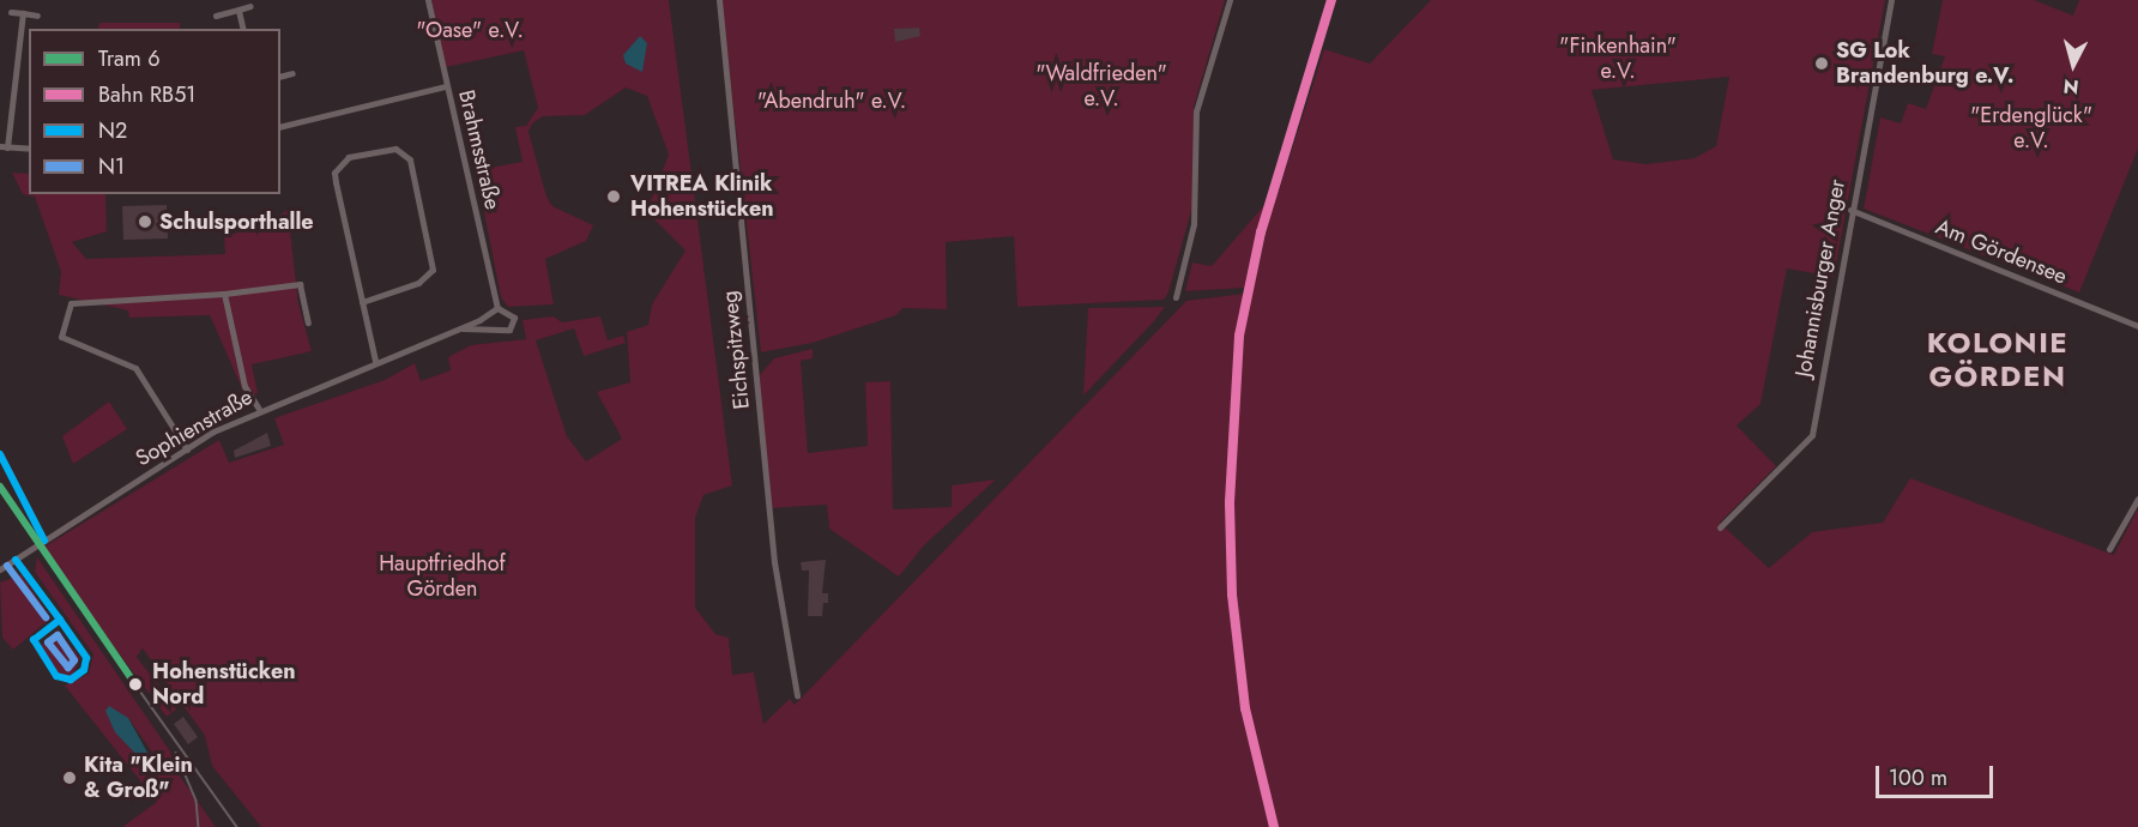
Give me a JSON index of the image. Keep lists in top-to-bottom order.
{
  "streets": {
    "street": [
      "Brahmsstraße",
      "Am Gördensee",
      "Johannisburger Anger",
      "Eichspitzweg",
      "Sophienstraße"
    ]
  },
  "crossings": [
    ["Brahmsstraße", "Sophienstraße"],
    ["Am Gördensee", "Johannisburger Anger"]
  ],
  "districts": ["KOLONIE GÖRDEN"],
  "parks": [
    "\"Oase\" e.V.",
    "\"Finkenhain\" e.V.",
    "\"Waldfrieden\" e.V.",
    "\"Abendruh\" e.V.",
    "\"Erdenglück\" e.V.",
    "Hauptfriedhof Görden"
  ],
  "places": [
    "SG Lok Brandenburg e.V.",
    "VITREA Klinik Hohenstücken",
    "Schulsporthalle",
    "Hohenstücken Nord",
    "Kita \"Klein & Groß\""
  ],
  "lines": [
    "rail line RB51",
    "transit line N2",
    "tram line 6",
    "transit line N1"
  ],
  "legend": [
    "Tram 6",
    "Bahn RB51",
    "N2",
    "N1"
  ],
  "scale_bar": "100 m",
  "north": "bottom"
}
